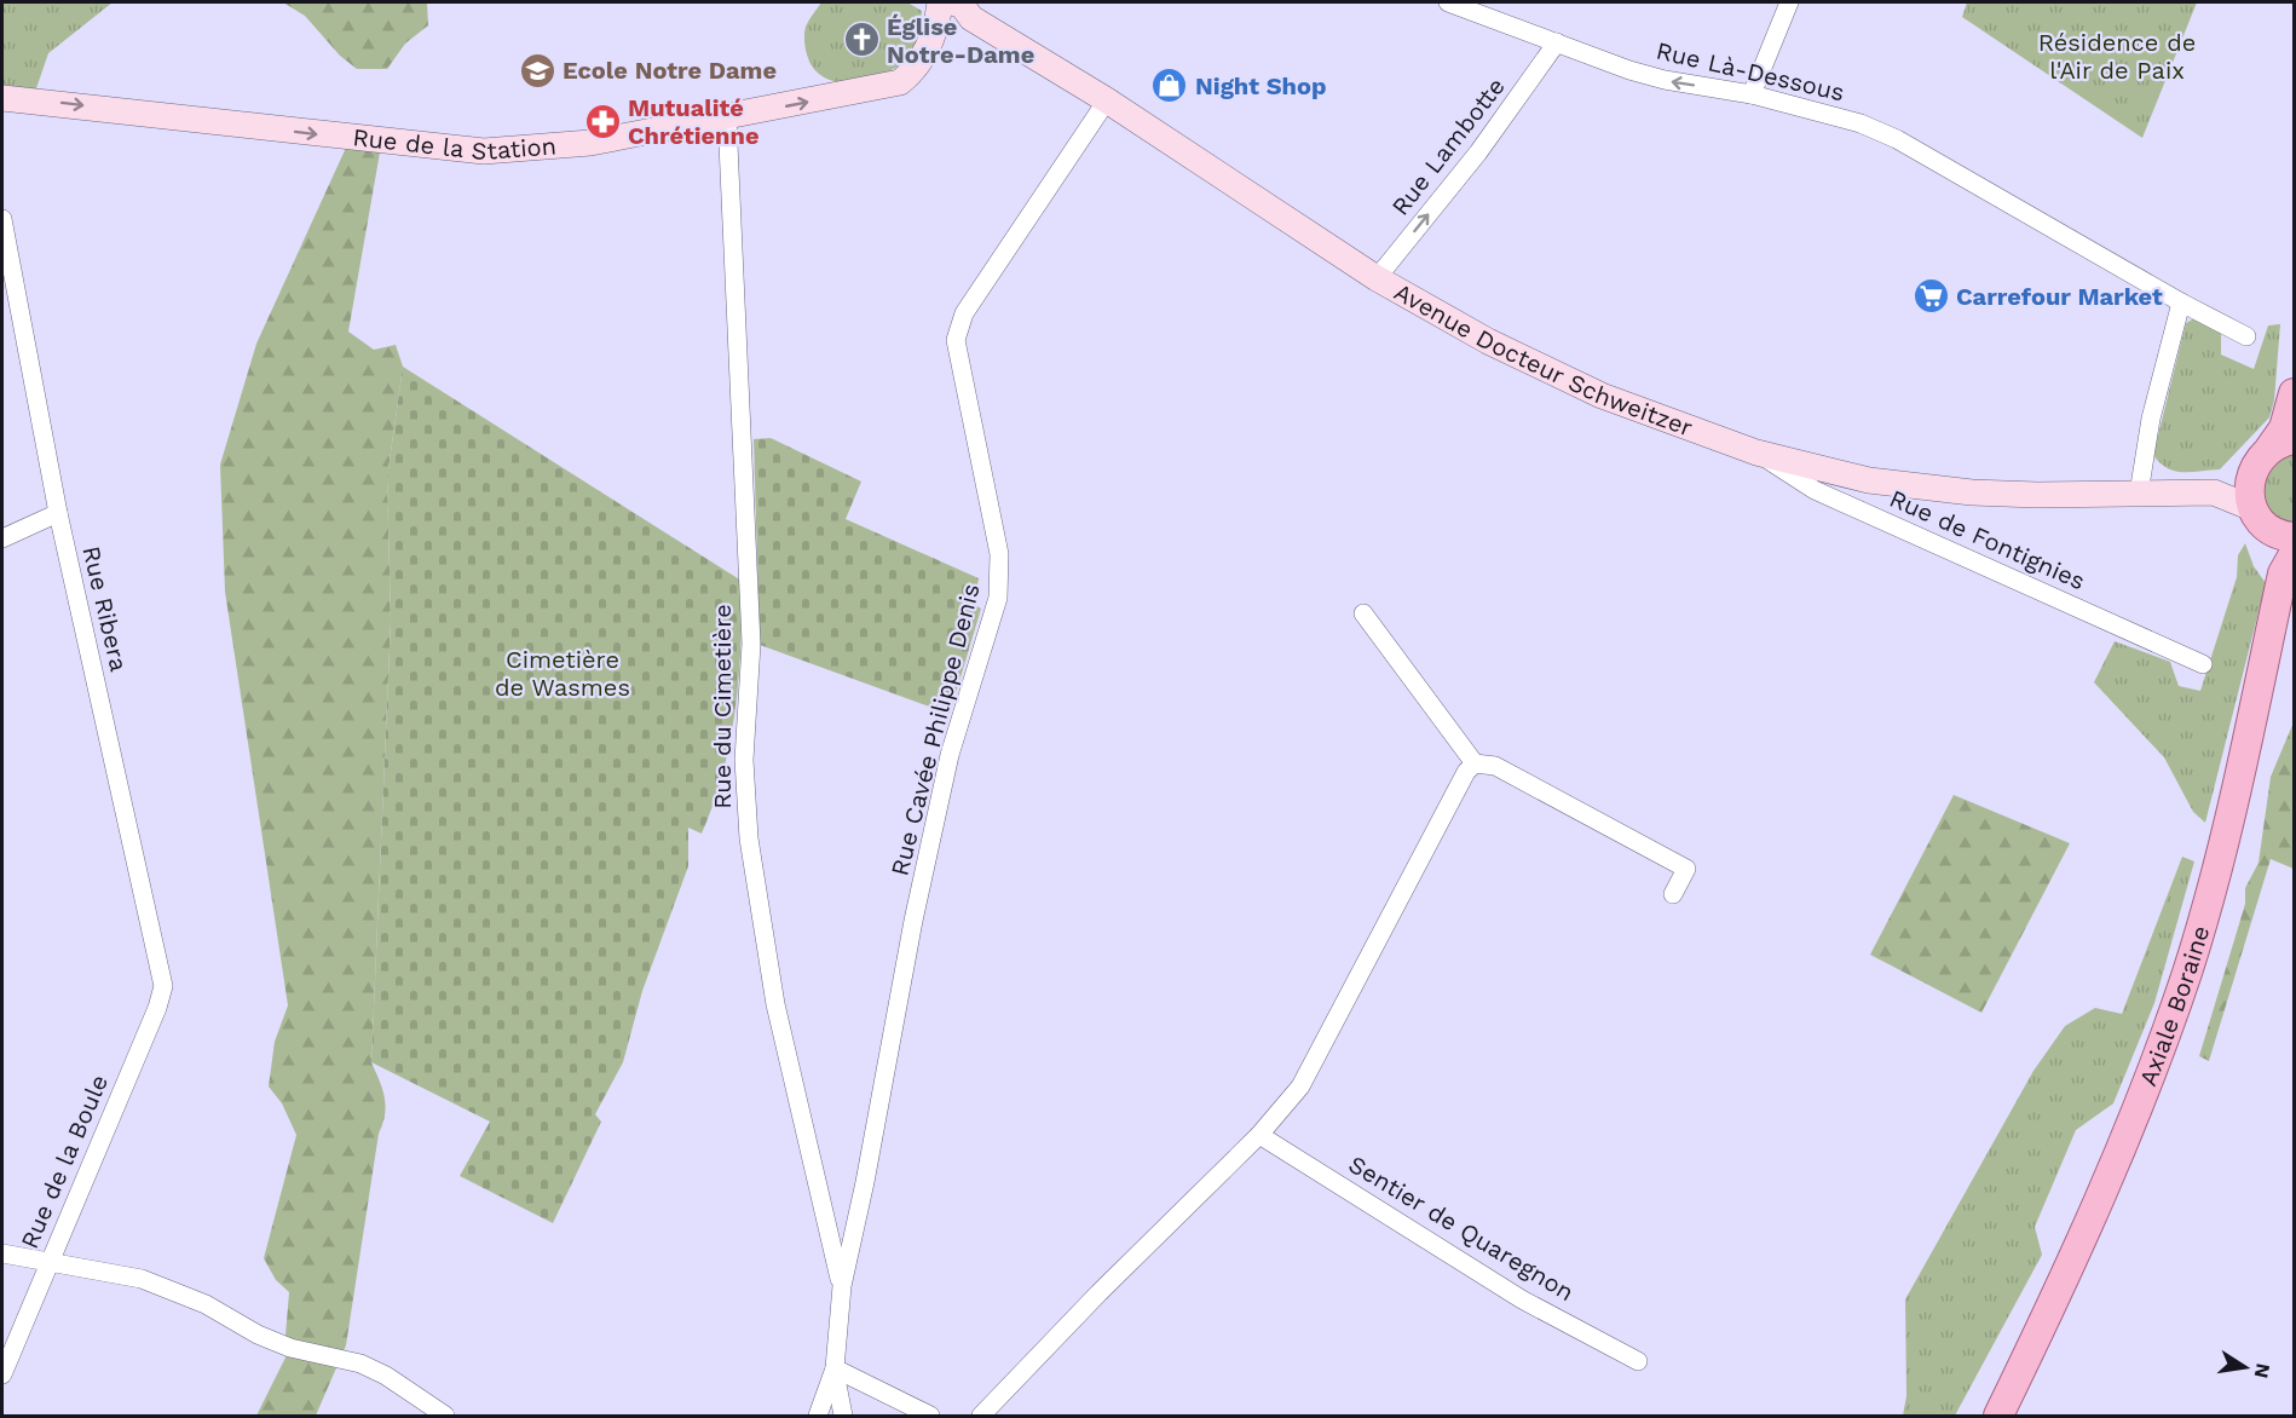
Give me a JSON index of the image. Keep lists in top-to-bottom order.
{
  "streets": {
    "main road": ["Axiale Boraine"],
    "street": [
      "Rue Là-Dessous",
      "Rue de la Station",
      "Rue Lambotte",
      "Avenue Docteur Schweitzer",
      "Rue de Fontignies",
      "Rue Ribera",
      "Rue du Cimetière",
      "Rue Cavée Philippe Denis",
      "Rue de la Boule",
      "Sentier de Quaregnon"
    ]
  },
  "crossings": [
    ["Rue Là-Dessous", "Rue Lambotte"],
    ["Rue de la Station", "Avenue Docteur Schweitzer"],
    ["Rue de la Station", "Rue du Cimetière"],
    ["Rue Lambotte", "Avenue Docteur Schweitzer"],
    ["Avenue Docteur Schweitzer", "Rue de Fontignies"],
    ["Avenue Docteur Schweitzer", "Rue Cavée Philippe Denis"],
    ["Rue Ribera", "Rue de la Boule"],
    ["Rue du Cimetière", "Rue Cavée Philippe Denis"]
  ],
  "one_way": ["Rue de la Station", "Rue Lambotte"],
  "parks": ["Résidence de l'Air de Paix", "Cimetière de Wasmes"],
  "places": {
    "church": ["Église Notre-Dame"],
    "school or university": ["Ecole Notre Dame"],
    "shop": ["Night Shop"],
    "pharmacy": ["Mutualité Chrétienne"],
    "supermarket": ["Carrefour Market"]
  },
  "north": "right"
}
